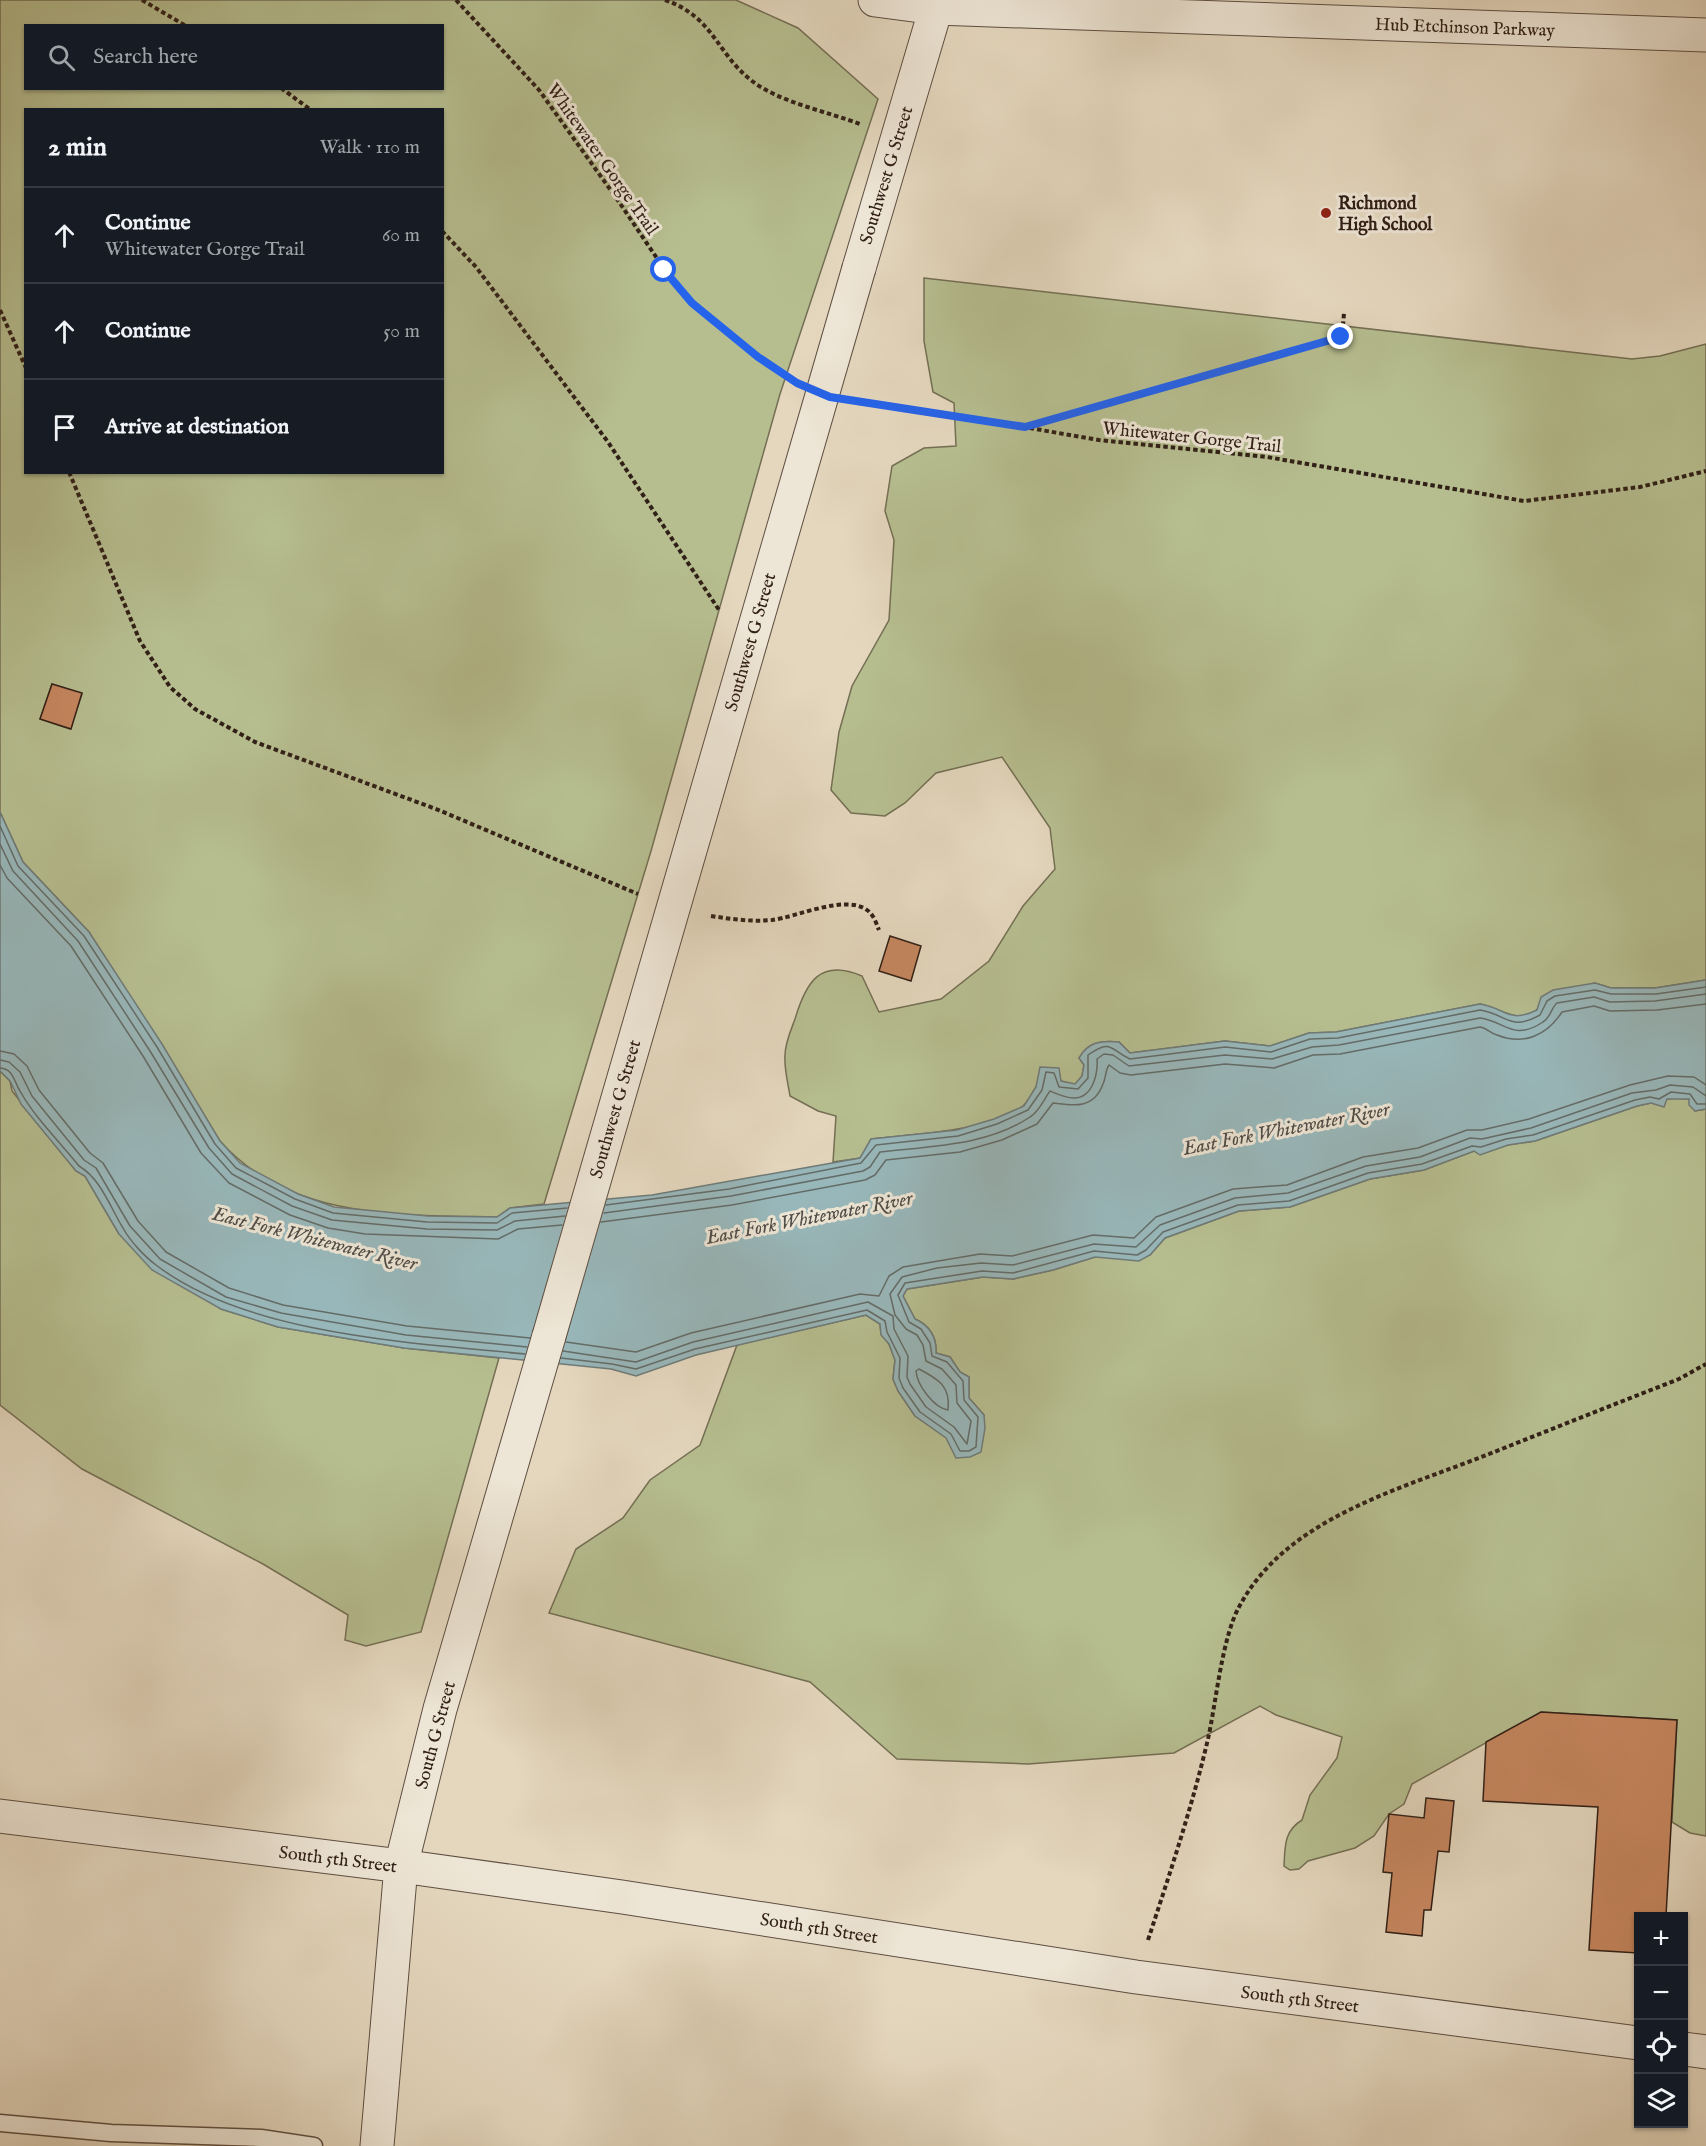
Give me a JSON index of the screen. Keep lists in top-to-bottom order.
{
  "streets": {
    "street": [
      "Hub Etchinson Parkway",
      "Southwest G Street",
      "South G Street",
      "South 5th Street"
    ],
    "path": ["Whitewater Gorge Trail"]
  },
  "crossings": [
    ["Hub Etchinson Parkway", "Southwest G Street"],
    ["Southwest G Street", "South G Street"],
    ["South G Street", "South 5th Street"]
  ],
  "water": ["East Fork Whitewater River"],
  "places": ["Richmond High School"],
  "page": {
    "search": "Search here",
    "heading": ["2 min", "Walk · 110 m"],
    "list": [
      ["Continue", "Whitewater Gorge Trail", "60 m"],
      ["Continue", "50 m"],
      "Arrive at destination"
    ],
    "map_buttons": ["+", "−"]
  }
}
